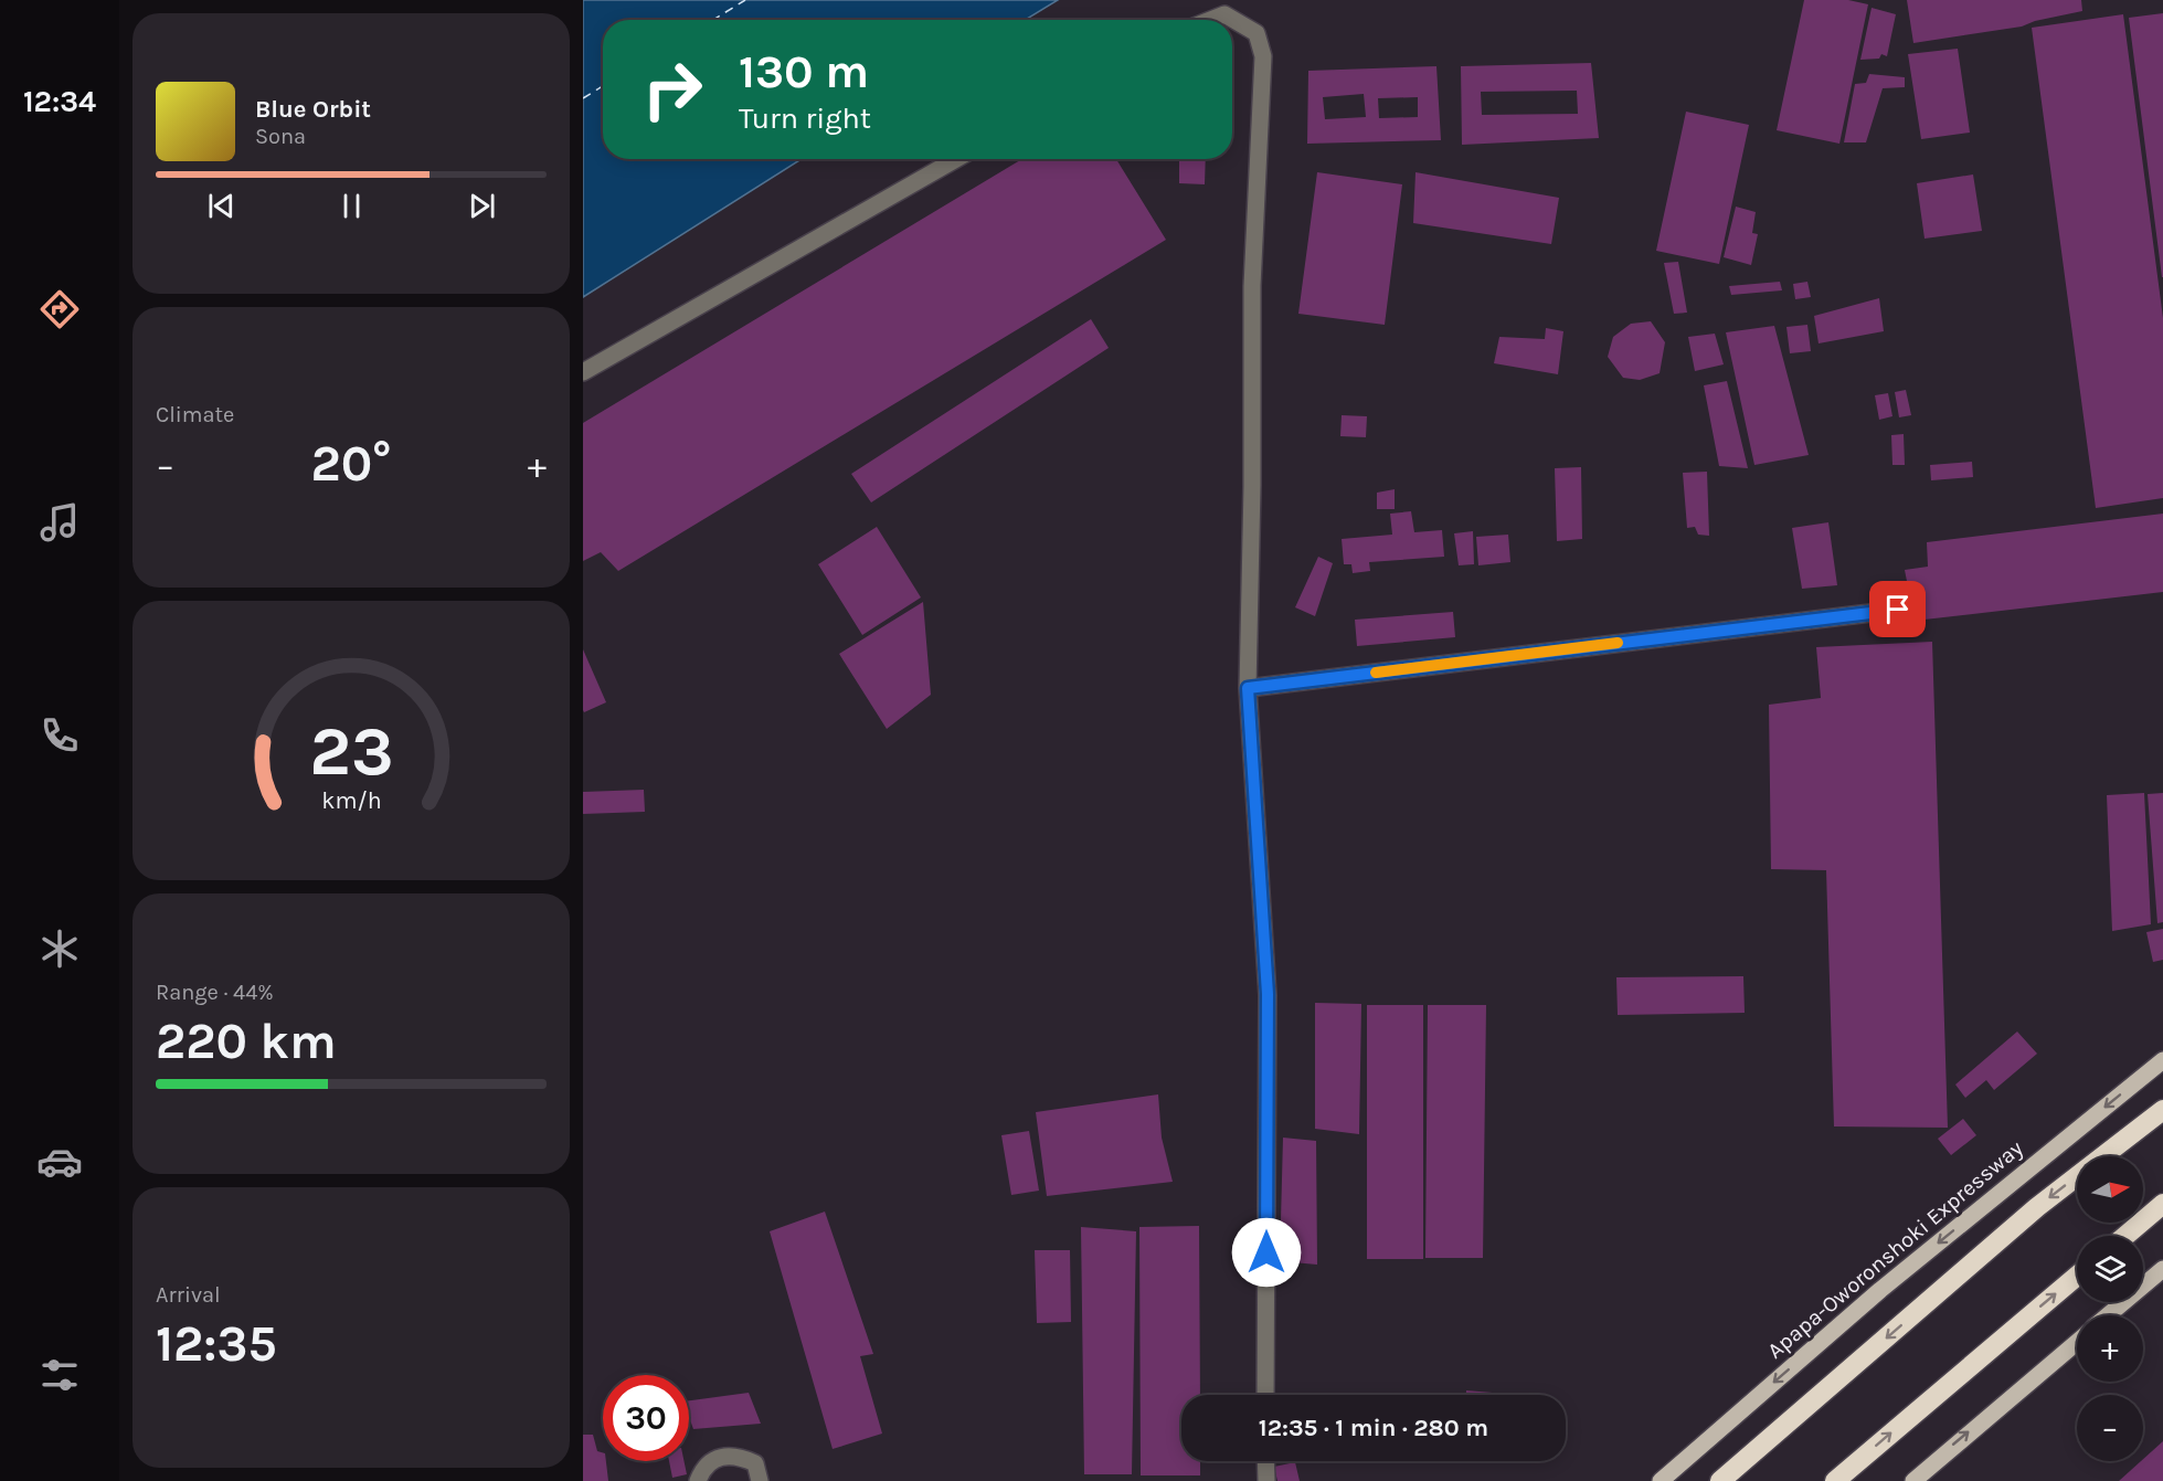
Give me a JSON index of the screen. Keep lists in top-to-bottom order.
{
  "streets": {
    "main road": ["Apapa-Oworonshoki Expressway"]
  },
  "one_way": ["Apapa-Oworonshoki Expressway"],
  "north": "right",
  "page": {
    "tabs": "12:34",
    "turn": ["130 m", "Turn right"],
    "song": ["Blue Orbit", "Sona"],
    "tile": [
      "Climate",
      ["Range · 44%", "220 km"],
      ["Arrival", "12:35"]
    ],
    "heat": ["−", "20°", "+"],
    "map_buttons": ["+", "−"],
    "limit": "30",
    "trip": "12:35 · 1 min · 280 m",
    "gauge": ["23", "km/h"]
  }
}
